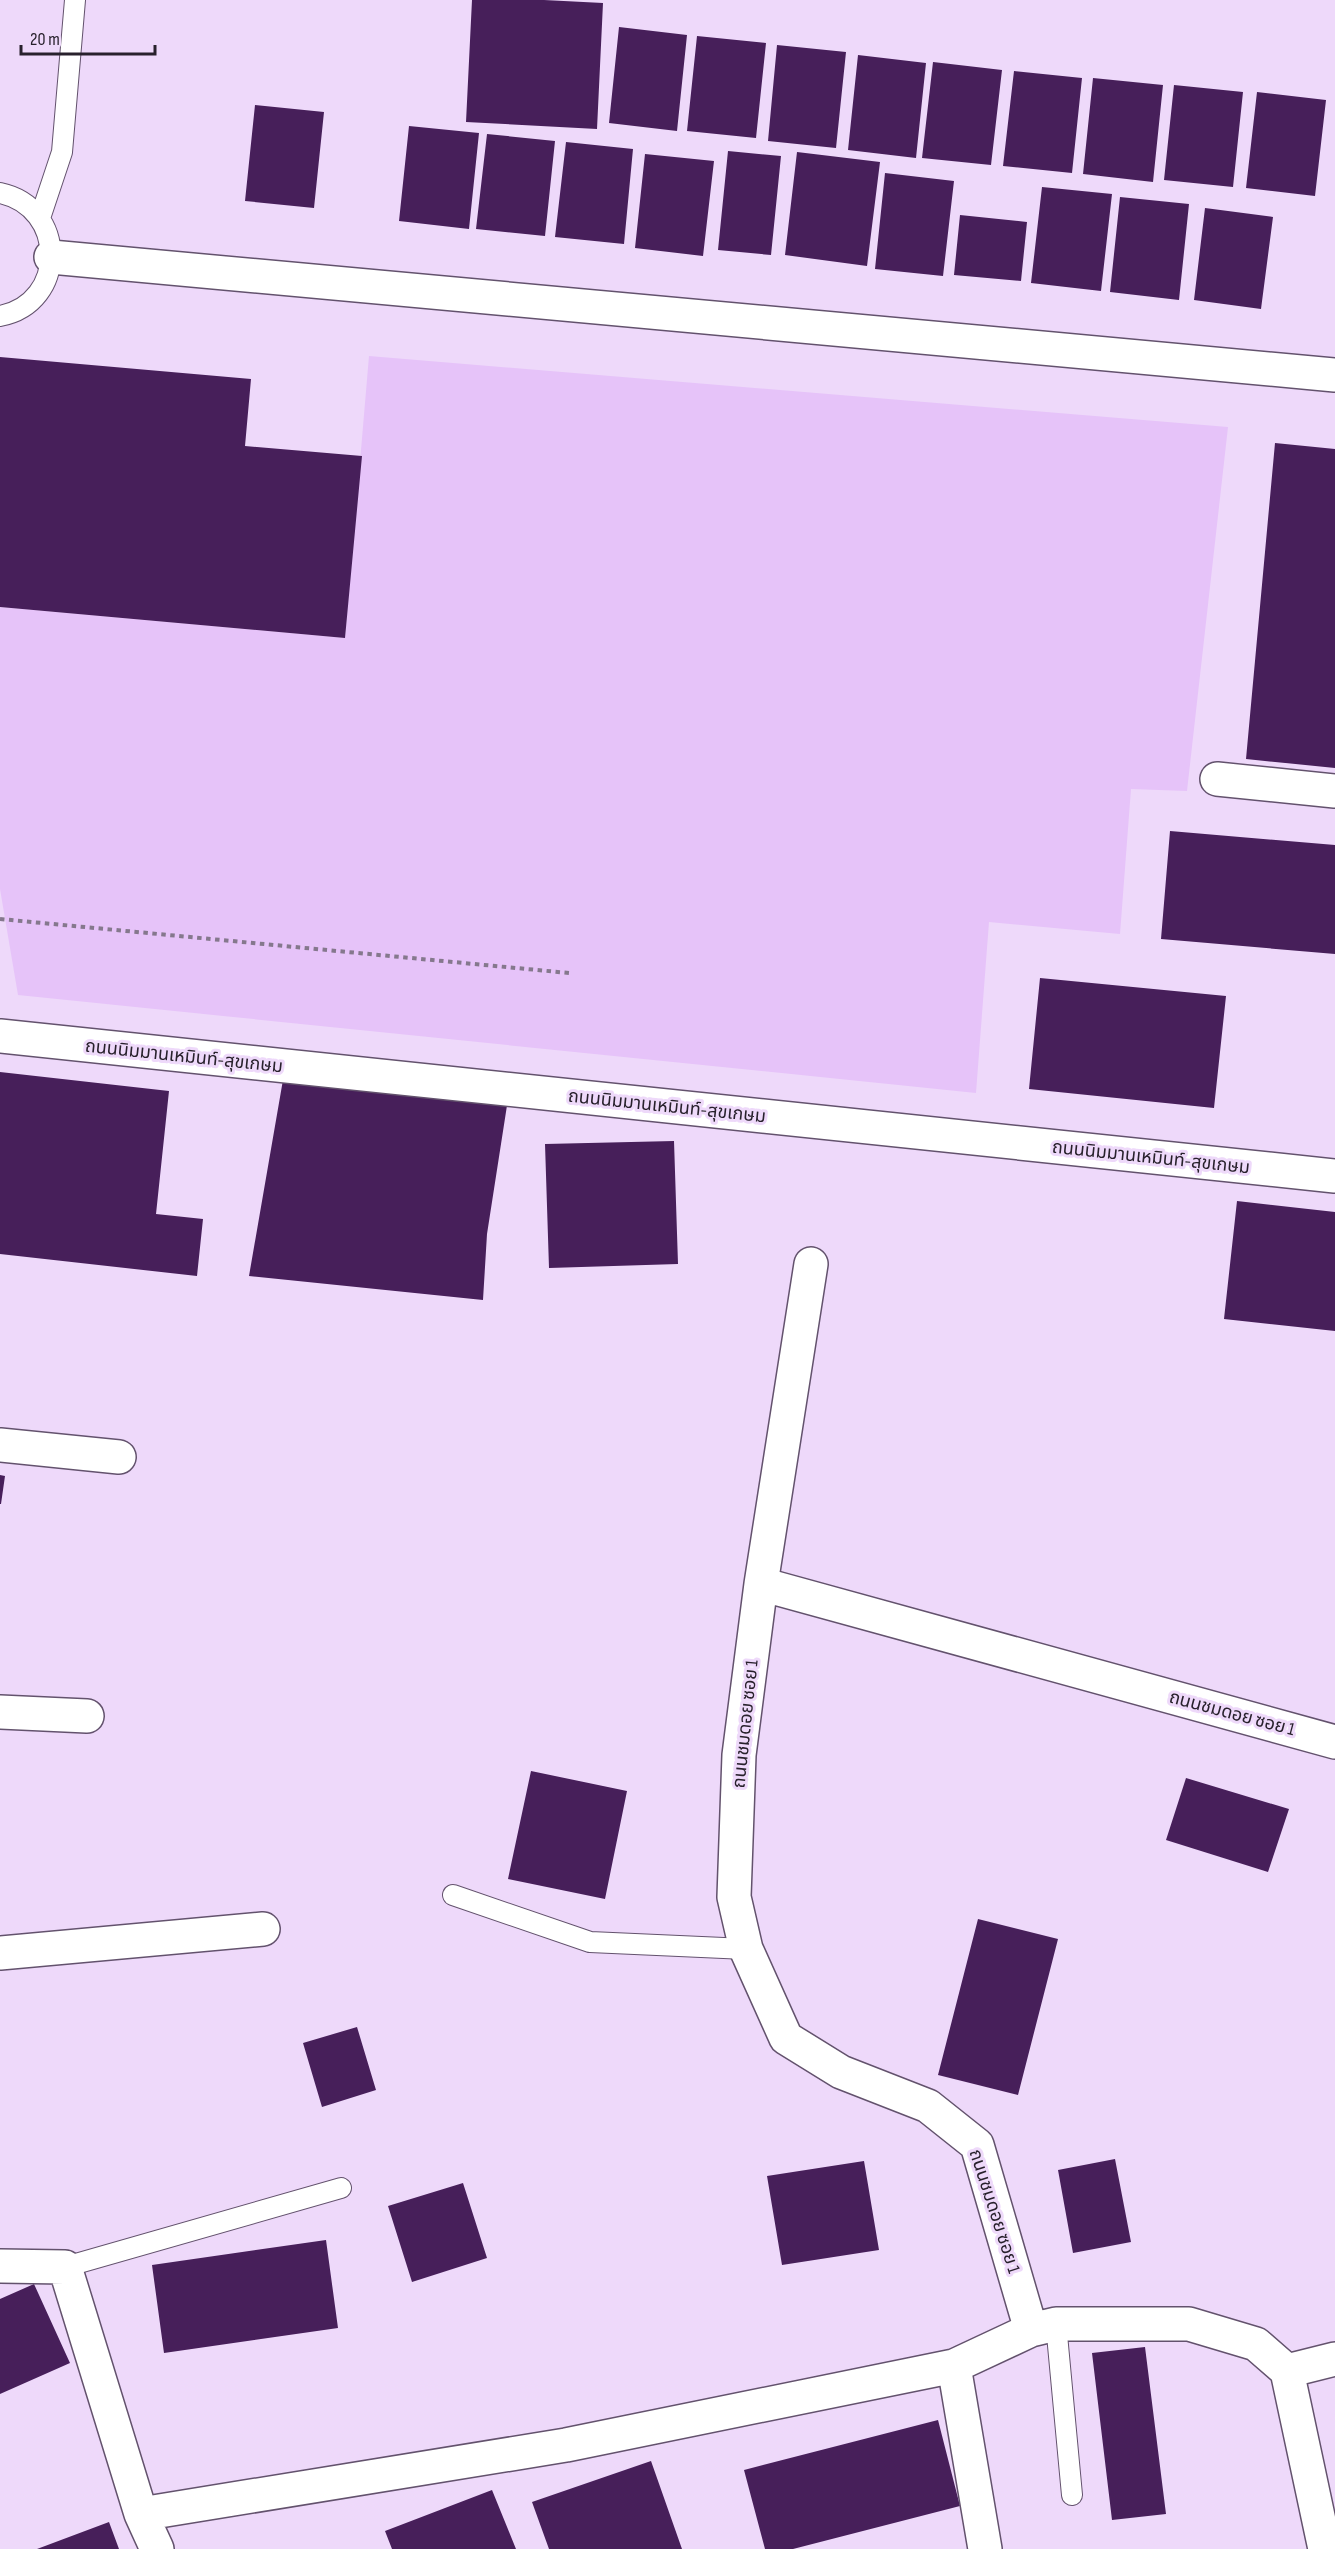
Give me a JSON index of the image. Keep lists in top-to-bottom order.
{
  "streets": {
    "street": ["ถนนนิมมานเหมินท์-สุขเกษม", "ถนนชมดอย ซอย 1"]
  },
  "scale_bar": "20 m"
}
